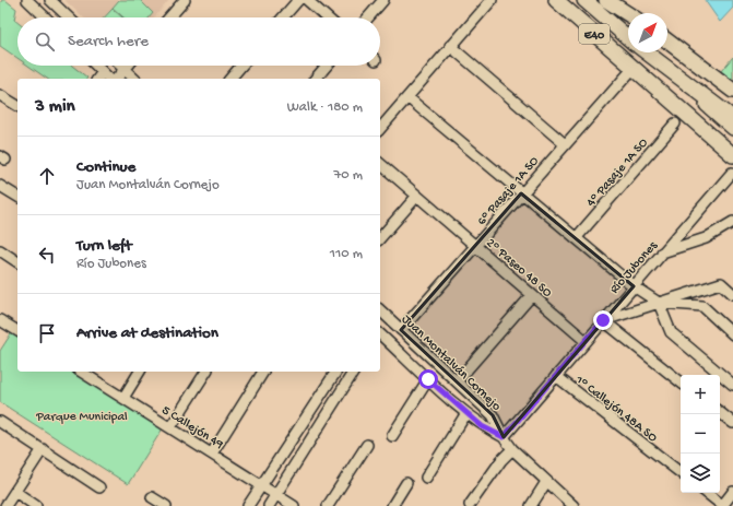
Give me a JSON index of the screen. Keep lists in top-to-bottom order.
{
  "streets": {
    "highway": ["E40"],
    "street": [
      "4° Pasaje 1A SO",
      "6° Pasaje 1A SO",
      "2° Paseo 48 SO",
      "Río Jubones",
      "Juan Montalván Cornejo",
      "1° Callejón 48A SO",
      "5 Callejón 49"
    ]
  },
  "crossings": [
    ["E40", "6° Pasaje 1A SO"],
    ["6° Pasaje 1A SO", "2° Paseo 48 SO"],
    ["6° Pasaje 1A SO", "Juan Montalván Cornejo"],
    ["2° Paseo 48 SO", "Río Jubones"],
    ["Río Jubones", "Juan Montalván Cornejo"],
    ["Río Jubones", "1° Callejón 48A SO"]
  ],
  "parks": ["Parque Municipal"],
  "north": "top right",
  "page": {
    "search": "Search here",
    "heading": ["3 min", "Walk · 180 m"],
    "list": [
      ["Continue", "Juan Montalván Cornejo", "70 m"],
      ["Turn left", "Río Jubones", "110 m"],
      "Arrive at destination"
    ],
    "map_buttons": ["+", "−"]
  }
}
